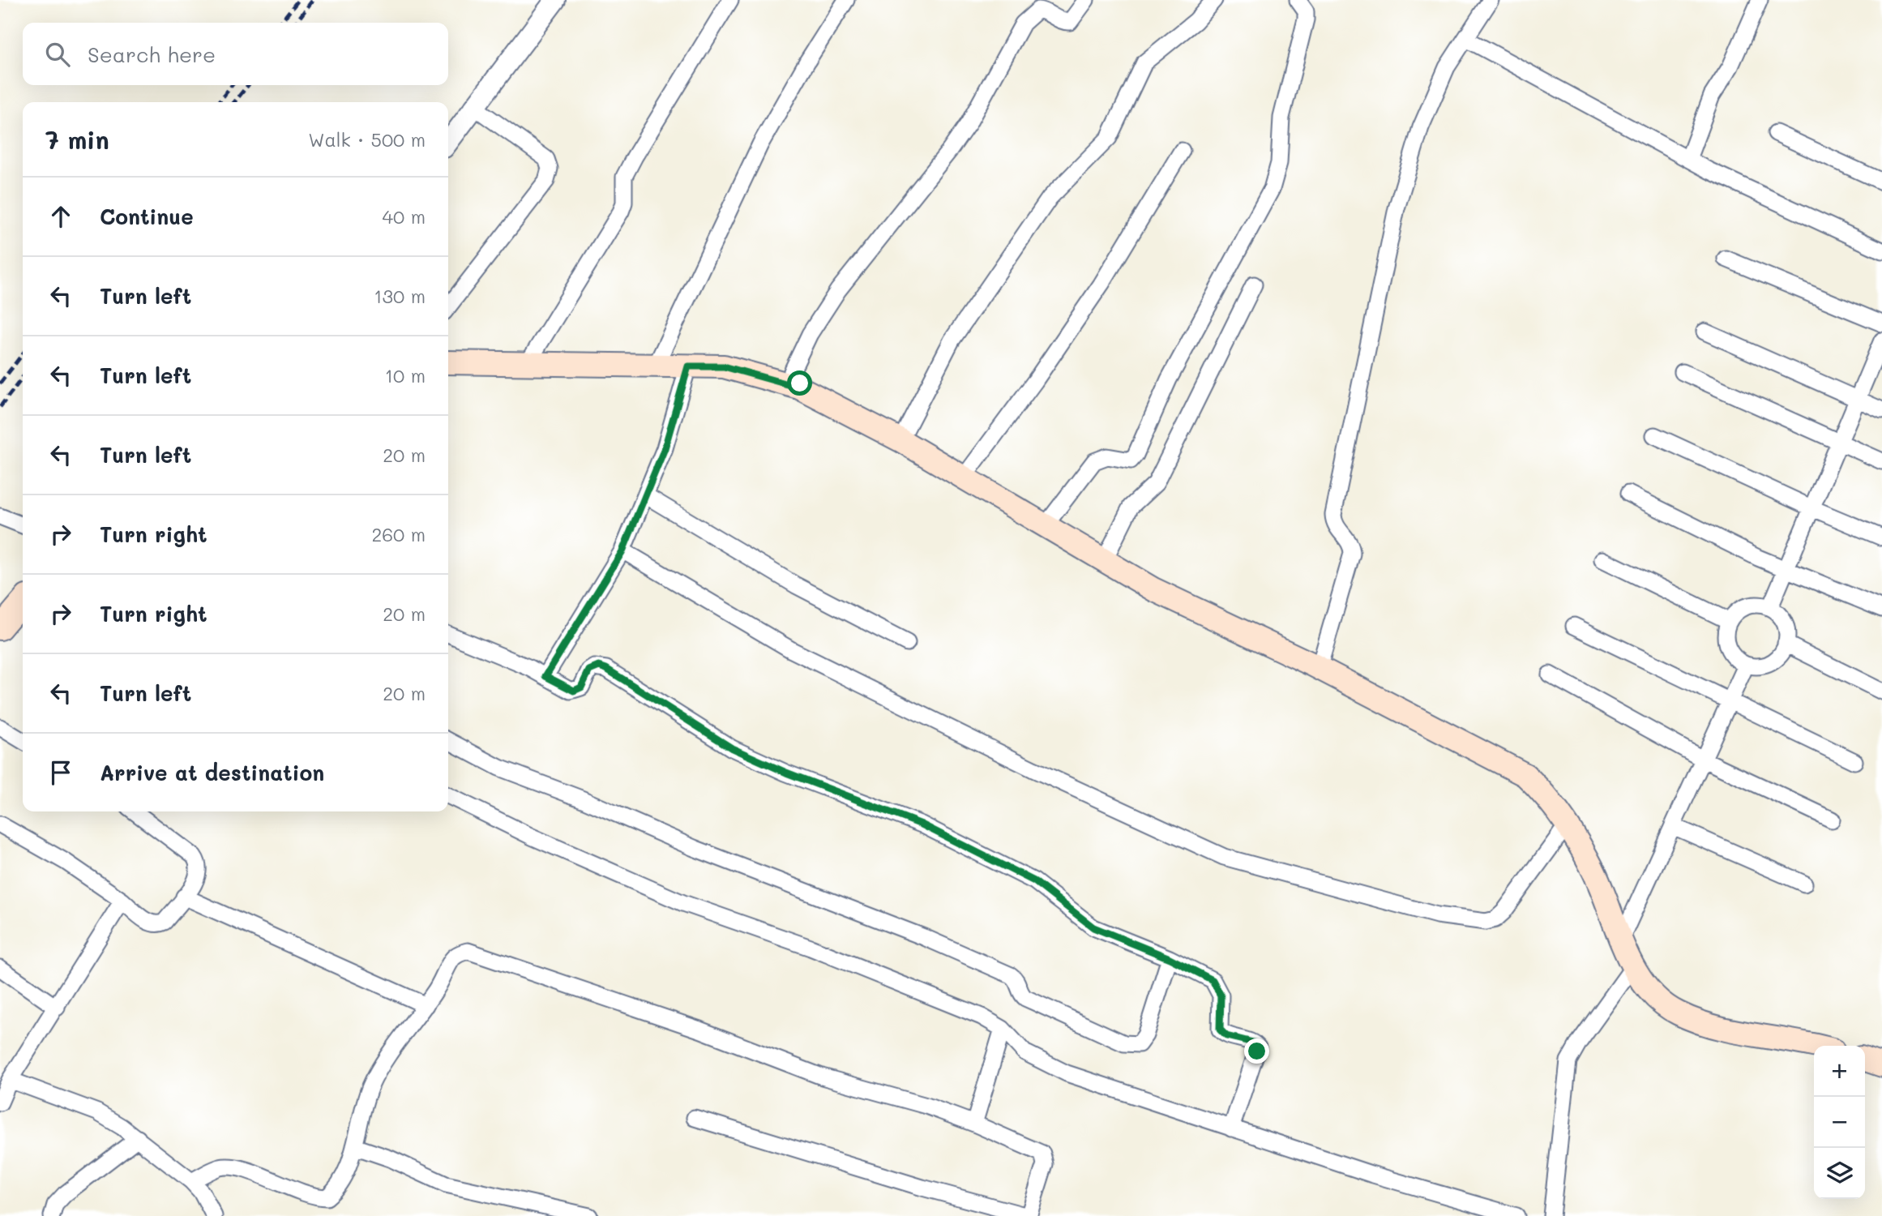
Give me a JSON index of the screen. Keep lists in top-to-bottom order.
{
  "page": {
    "search": "Search here",
    "heading": ["7 min", "Walk · 500 m"],
    "list": [
      ["Continue", "40 m"],
      ["Turn left", "130 m"],
      ["Turn left", "10 m"],
      ["Turn left", "20 m"],
      ["Turn right", "260 m"],
      ["Turn right", "20 m"],
      ["Turn left", "20 m"],
      "Arrive at destination"
    ],
    "map_buttons": ["+", "−"]
  }
}
